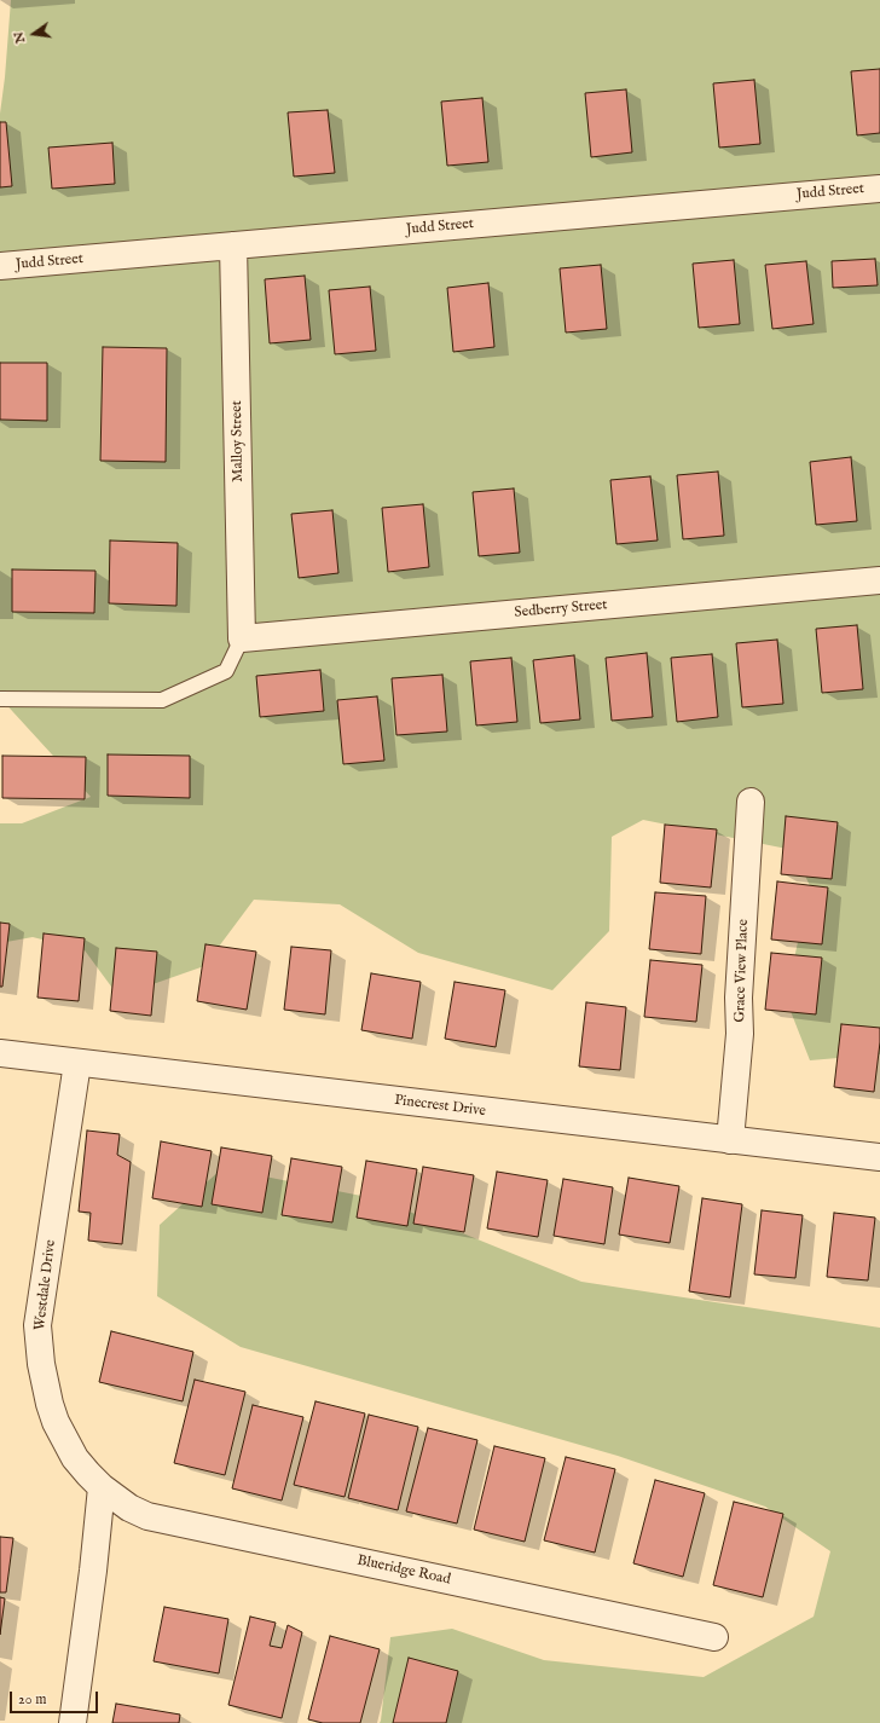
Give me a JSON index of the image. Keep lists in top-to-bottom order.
{
  "streets": {
    "street": [
      "Judd Street",
      "Malloy Street",
      "Sedberry Street",
      "Grace View Place",
      "Pinecrest Drive",
      "Westdale Drive",
      "Blueridge Road"
    ]
  },
  "crossings": [
    ["Judd Street", "Malloy Street"],
    ["Malloy Street", "Sedberry Street"],
    ["Grace View Place", "Pinecrest Drive"],
    ["Pinecrest Drive", "Westdale Drive"],
    ["Westdale Drive", "Blueridge Road"]
  ],
  "scale_bar": "20 m",
  "north": "left"
}
